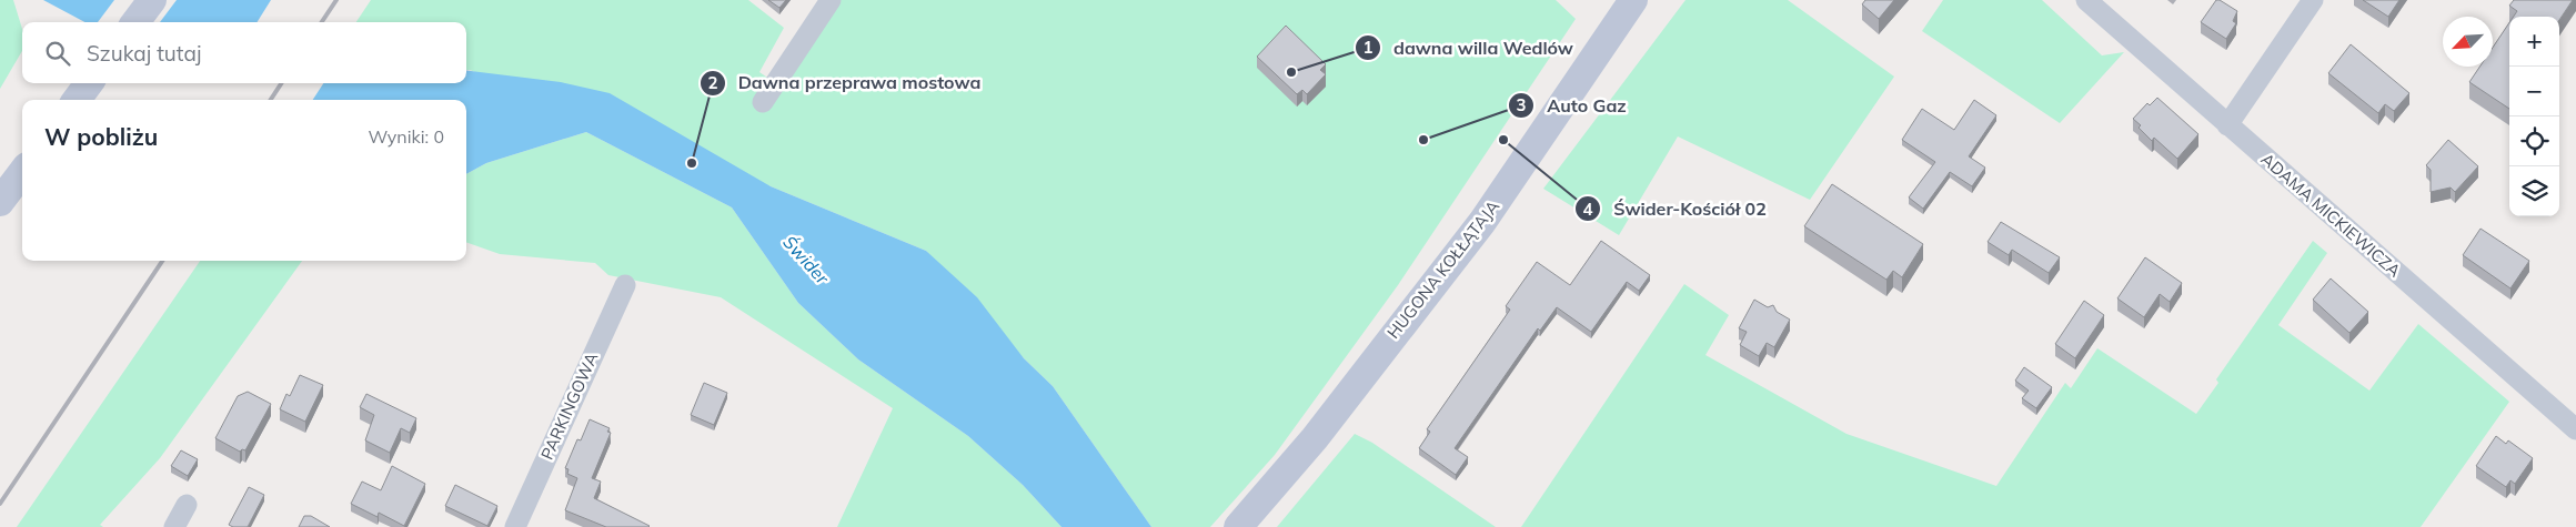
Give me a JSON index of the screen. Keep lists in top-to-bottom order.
{
  "streets": {
    "main road": ["HUGONA KOŁŁĄTAJA"],
    "street": ["ADAMA MICKIEWICZA", "PARKINGOWA"]
  },
  "water": ["Świder"],
  "places": [
    "dawna willa Wedlów",
    "Auto Gaz",
    "Świder-Kościół 02",
    "Dawna przeprawa mostowa"
  ],
  "north": "bottom left",
  "page": {
    "map_buttons": ["+", "−"],
    "search": "Szukaj tutaj",
    "heading": ["W pobliżu", "Wyniki: 0"]
  }
}
